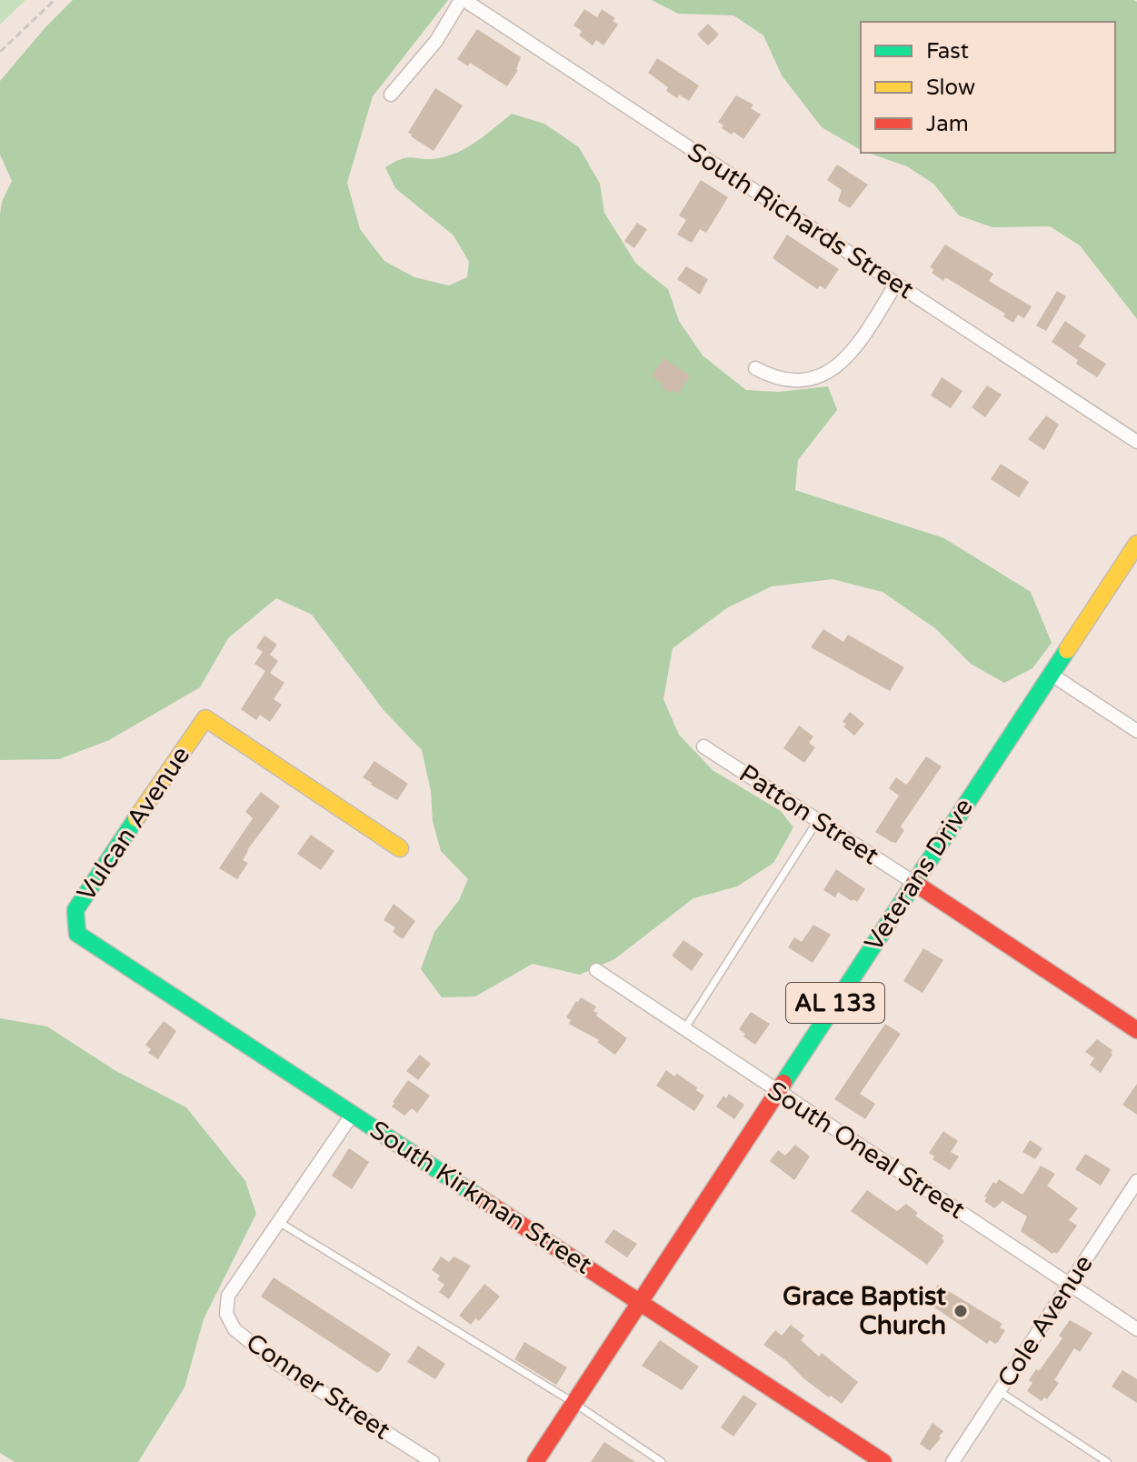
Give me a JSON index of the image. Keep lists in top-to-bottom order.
{
  "streets": {
    "street": [
      "South Richards Street",
      "Patton Street",
      "Vulcan Avenue",
      "Veterans Drive",
      "AL 133",
      "South Oneal Street",
      "South Kirkman Street",
      "Cole Avenue",
      "Conner Street"
    ]
  },
  "crossings": [
    ["Patton Street", "Veterans Drive"],
    ["Vulcan Avenue", "South Kirkman Street"],
    ["Veterans Drive", "South Oneal Street"],
    ["Veterans Drive", "South Kirkman Street"],
    ["South Oneal Street", "Cole Avenue"]
  ],
  "places": ["Grace Baptist Church"],
  "legend": ["Fast", "Slow", "Jam"]
}
